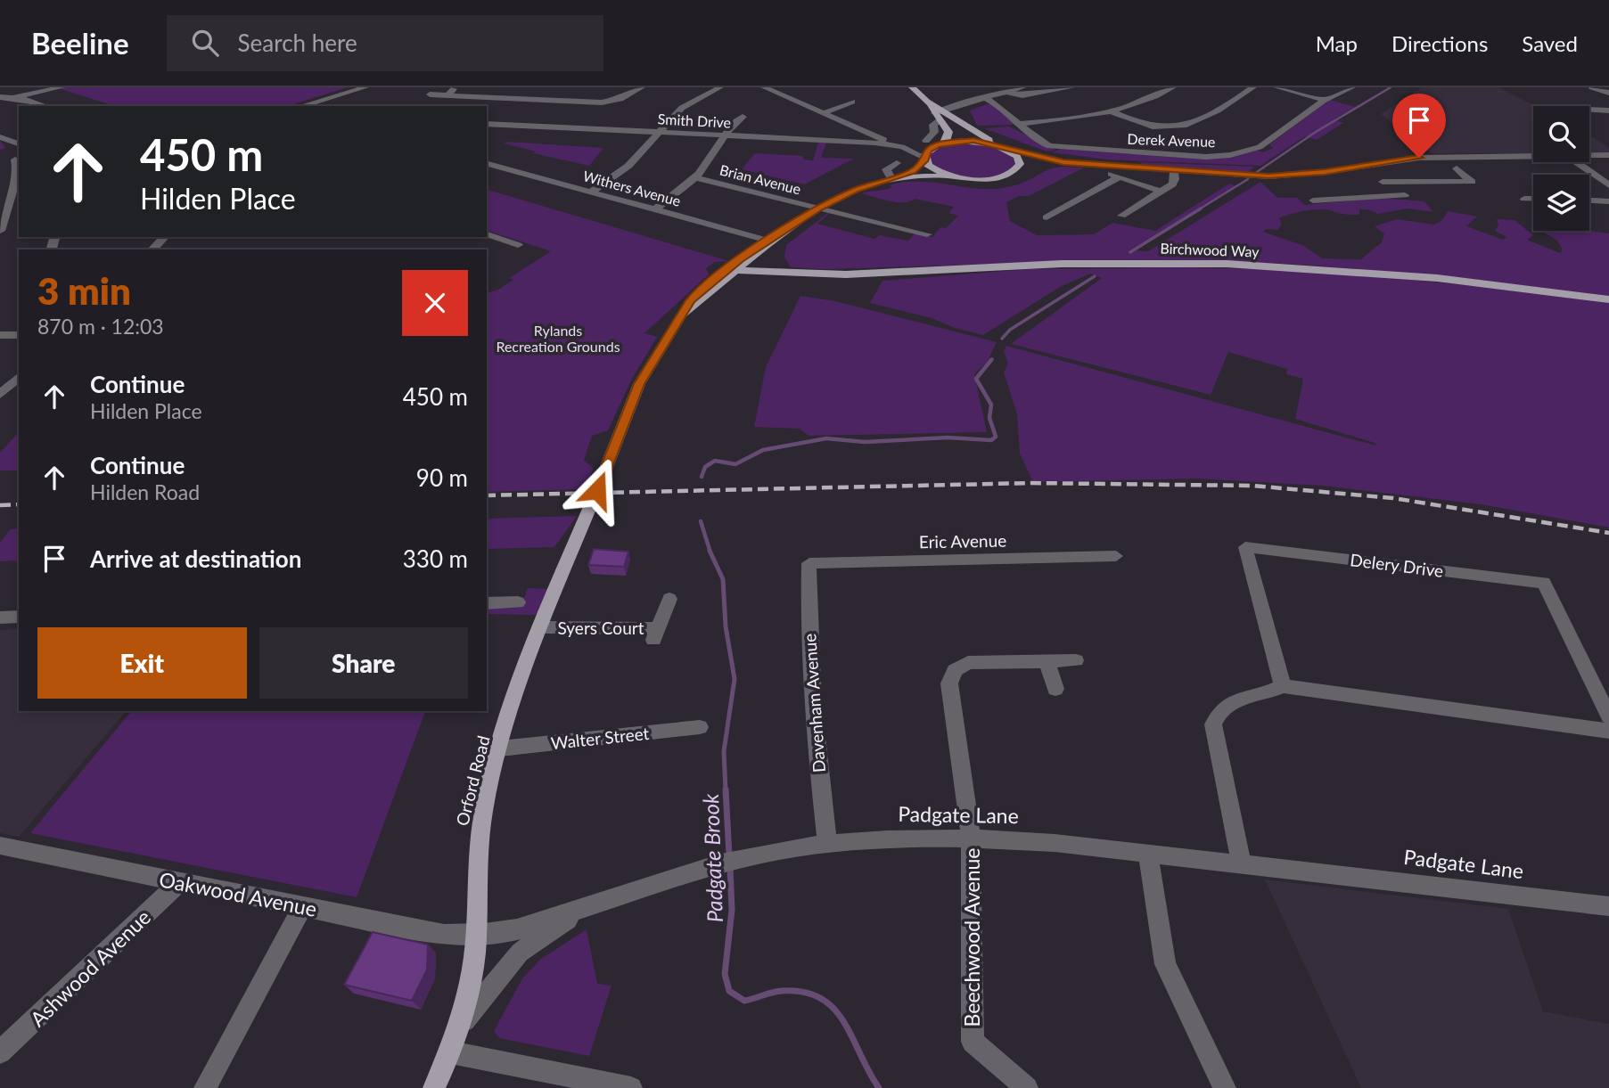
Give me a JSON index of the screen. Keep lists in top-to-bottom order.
{
  "streets": {
    "main road": ["Birchwood Way", "Orford Road"],
    "street": [
      "Smith Drive",
      "Derek Avenue",
      "Brian Avenue",
      "Withers Avenue",
      "Eric Avenue",
      "Delery Drive",
      "Syers Court",
      "Davenham Avenue",
      "Walter Street",
      "Padgate Lane",
      "Oakwood Avenue",
      "Beechwood Avenue",
      "Ashwood Avenue"
    ]
  },
  "crossings": [
    ["Smith Drive", "Orford Road"],
    ["Brian Avenue", "Orford Road"],
    ["Withers Avenue", "Orford Road"],
    ["Birchwood Way", "Orford Road"],
    ["Eric Avenue", "Davenham Avenue"],
    ["Syers Court", "Orford Road"],
    ["Davenham Avenue", "Padgate Lane"],
    ["Walter Street", "Orford Road"],
    ["Orford Road", "Padgate Lane"],
    ["Orford Road", "Oakwood Avenue"],
    ["Padgate Lane", "Oakwood Avenue"],
    ["Padgate Lane", "Beechwood Avenue"],
    ["Oakwood Avenue", "Ashwood Avenue"]
  ],
  "water": ["Padgate Brook"],
  "parks": ["Rylands Recreation Grounds"],
  "page": {
    "header": "Beeline",
    "search": "Search here",
    "nav": ["Map", "Directions", "Saved"],
    "turn": ["450 m", "Hilden Place"],
    "heading": ["3 min", "870 m · 12:03"],
    "list": [
      {
        "name": "Continue",
        "note": "Hilden Place",
        "value": "450 m"
      },
      {
        "name": "Continue",
        "note": "Hilden Road",
        "value": "90 m"
      },
      {
        "name": "Arrive at destination",
        "value": "330 m"
      }
    ],
    "buttons": ["Exit", "Share"]
  }
}
